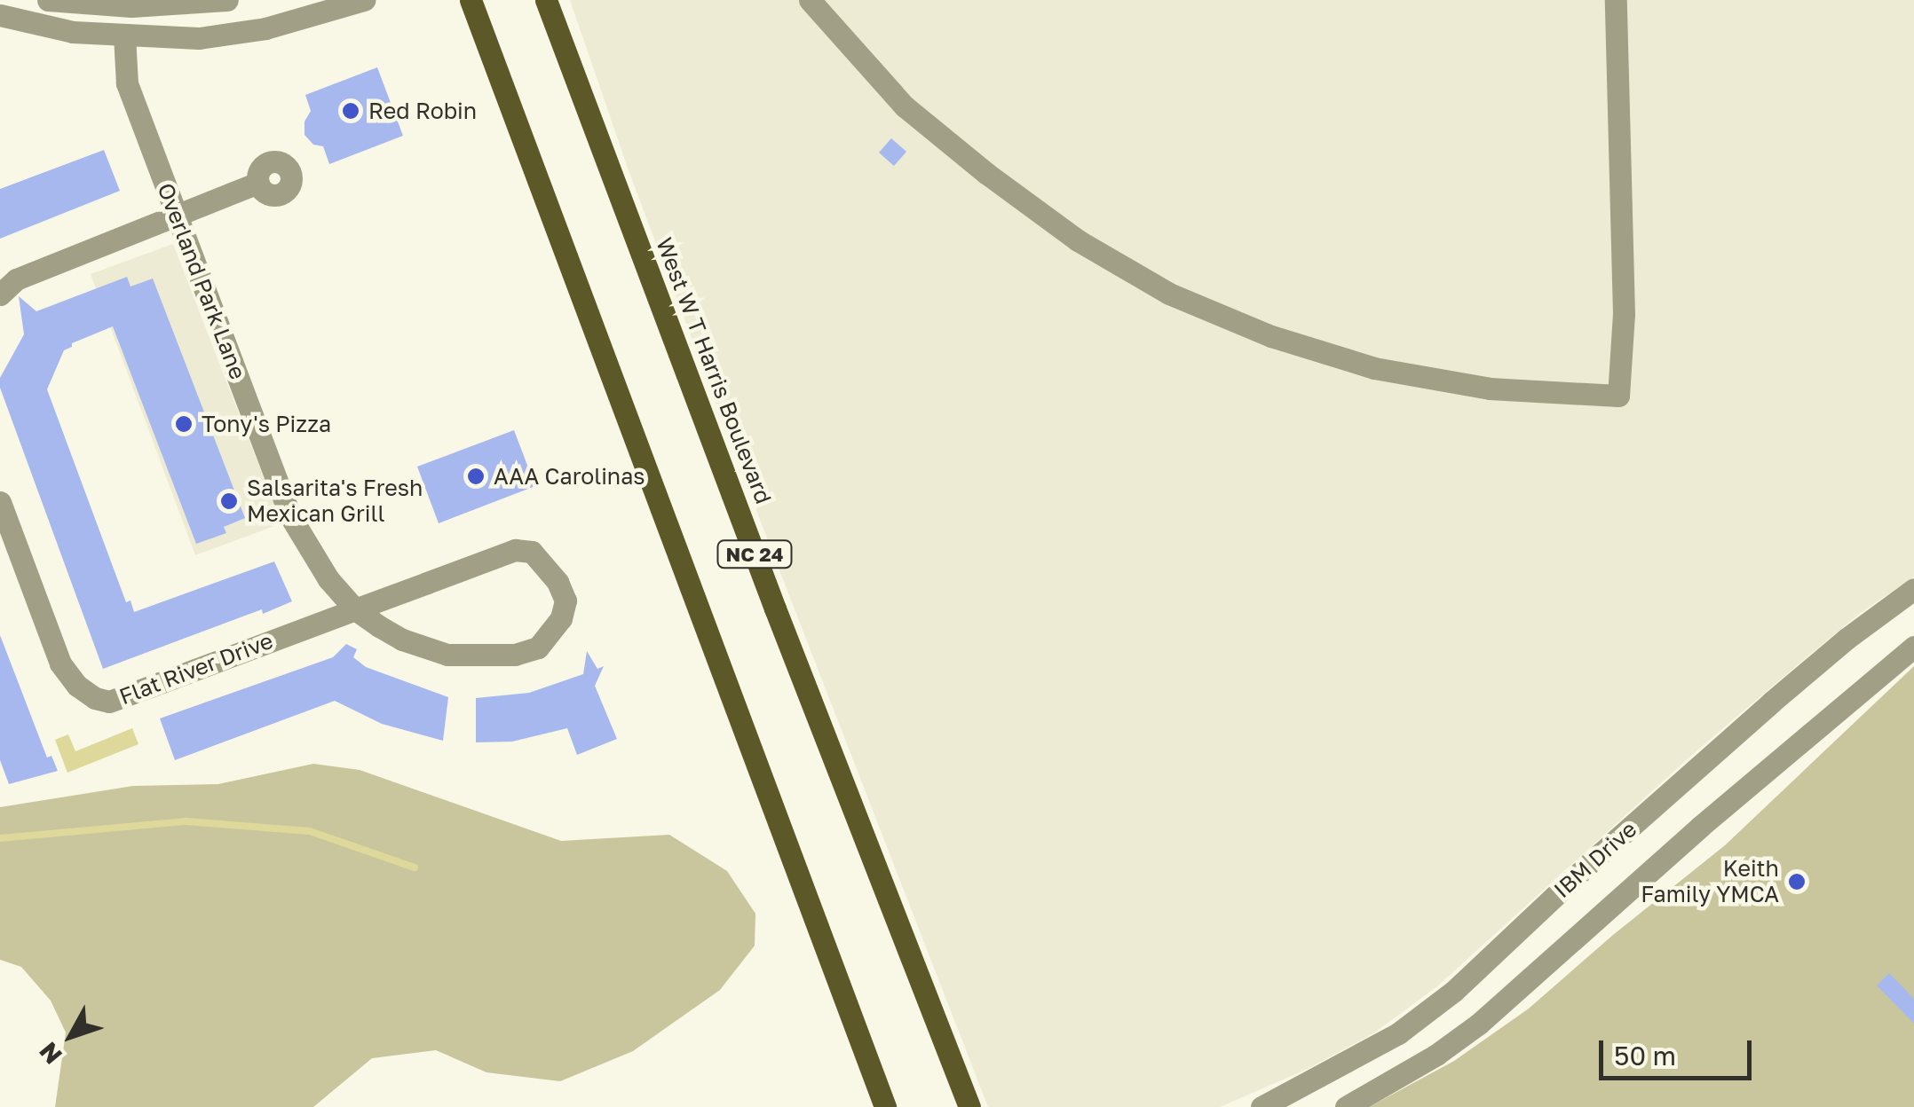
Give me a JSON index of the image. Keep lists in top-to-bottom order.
{
  "streets": {
    "main road": ["West W T Harris Boulevard", "NC 24"],
    "street": ["Overland Park Lane", "Flat River Drive", "IBM Drive"]
  },
  "crossings": [
    ["Overland Park Lane", "Flat River Drive"]
  ],
  "places": [
    "Red Robin",
    "Tony's Pizza",
    "AAA Carolinas",
    "Salsarita's Fresh Mexican Grill",
    "Keith Family YMCA"
  ],
  "scale_bar": "50 m",
  "north": "bottom left"
}
